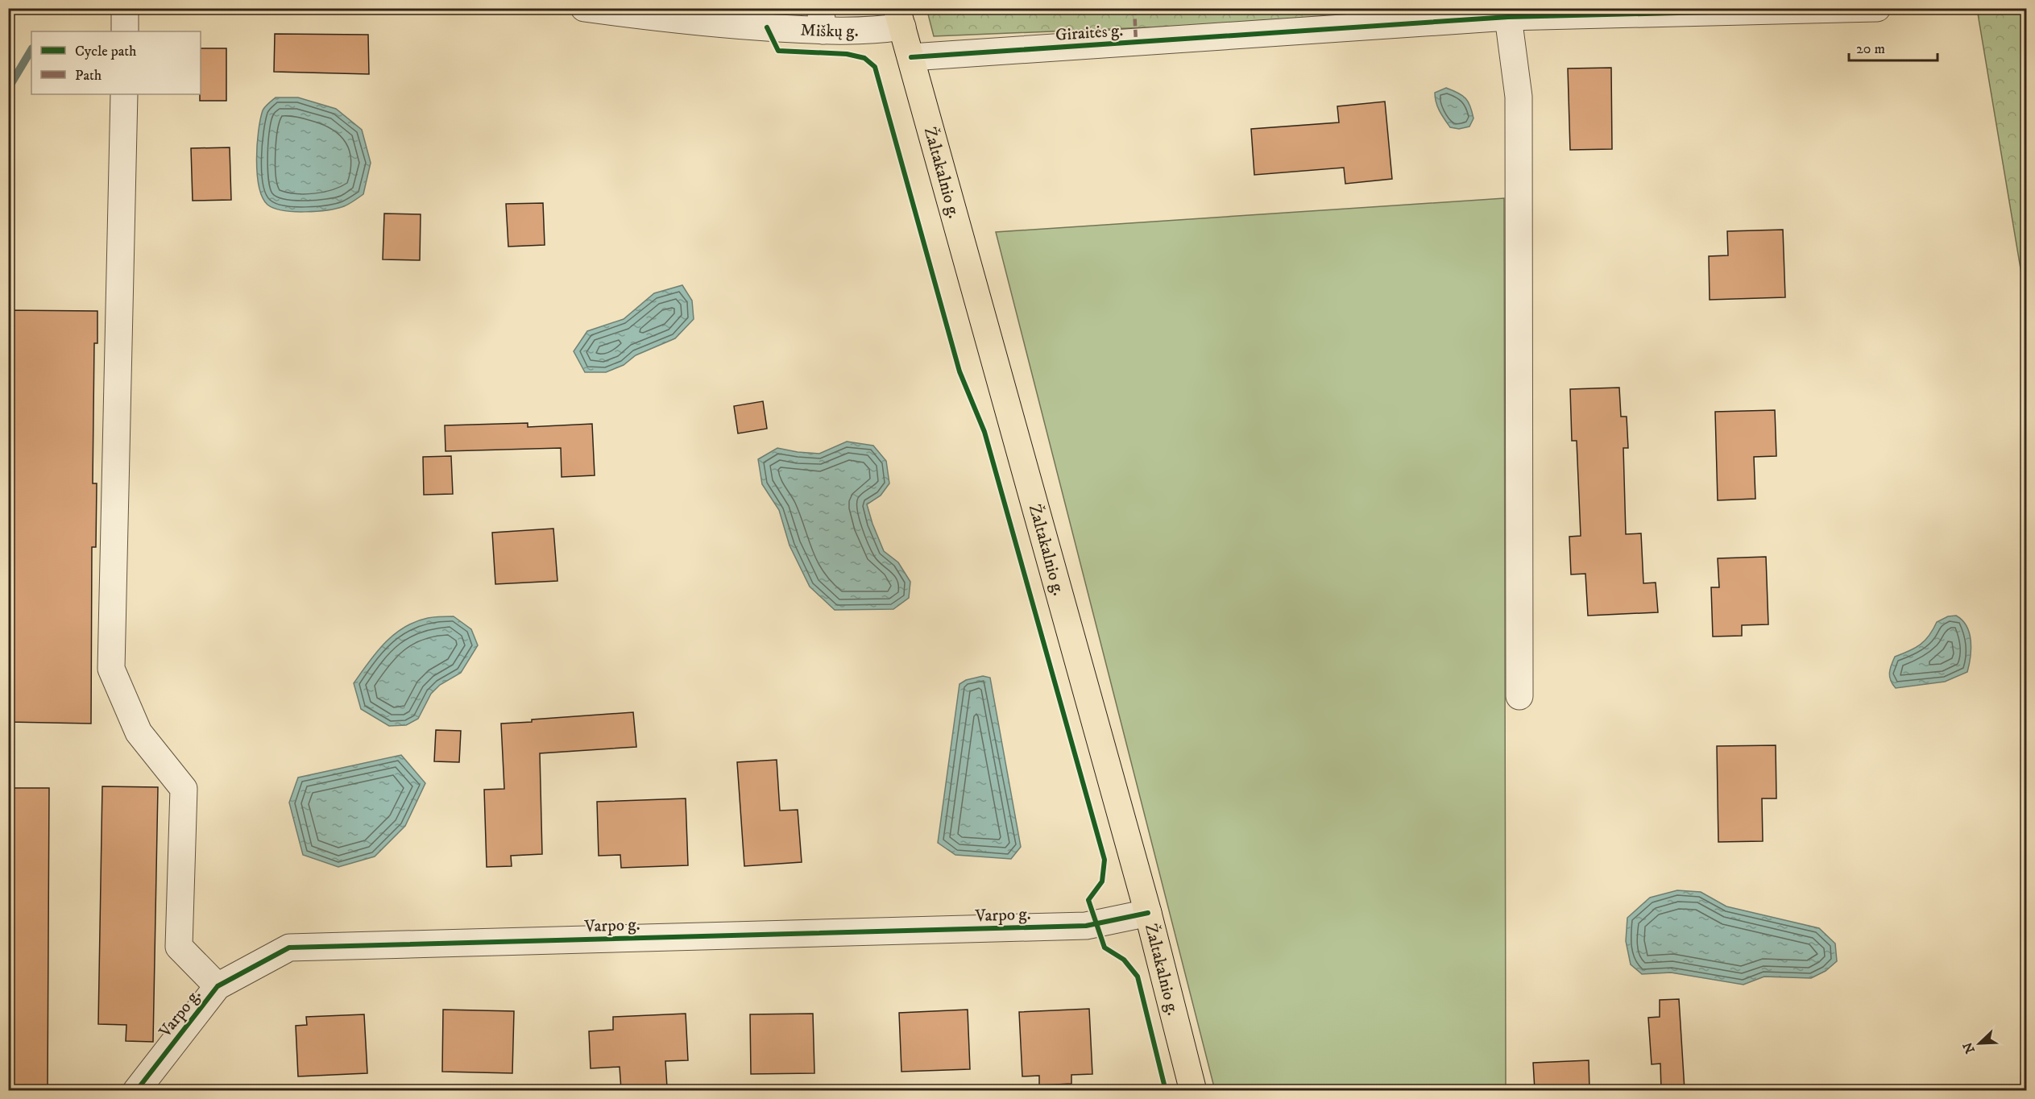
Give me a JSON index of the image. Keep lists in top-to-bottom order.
{
  "streets": {
    "main road": ["Žaltakalnio g."],
    "street": ["Miškų g.", "Giraitės g.", "Varpo g."]
  },
  "crossings": [
    ["Miškų g.", "Žaltakalnio g."],
    ["Giraitės g.", "Žaltakalnio g."],
    ["Žaltakalnio g.", "Varpo g."]
  ],
  "legend": ["Cycle path", "Path"],
  "scale_bar": "20 m",
  "north": "bottom left"
}
